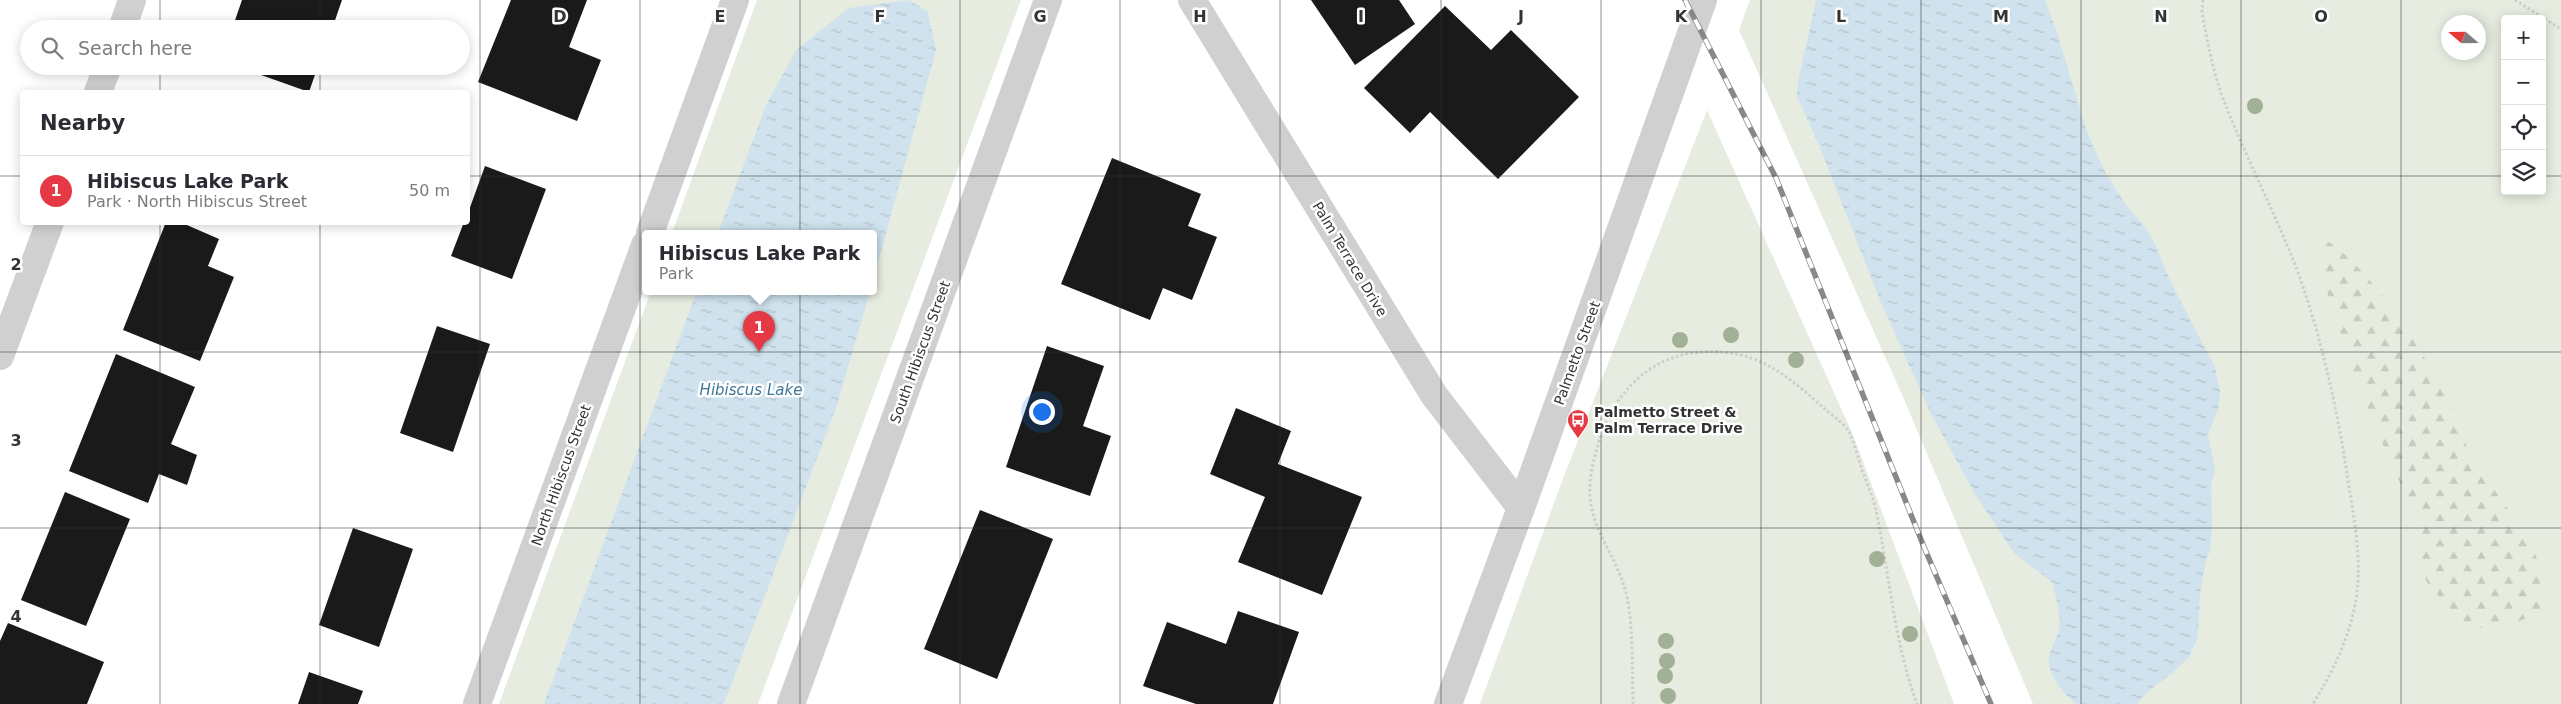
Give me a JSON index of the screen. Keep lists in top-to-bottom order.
{
  "streets": {
    "street": [
      "Palm Terrace Drive",
      "South Hibiscus Street",
      "Palmetto Street",
      "North Hibiscus Street"
    ]
  },
  "crossings": [
    ["Palm Terrace Drive", "Palmetto Street"]
  ],
  "water": ["Hibiscus Lake"],
  "places": {
    "bus stop": ["Palmetto Street & Palm Terrace Drive"]
  },
  "north": "left",
  "page": {
    "map_buttons": ["+", "−"],
    "search": "Search here",
    "heading": "Nearby",
    "list": [
      {
        "mark": "1",
        "name": "Hibiscus Lake Park",
        "note": "Park · North Hibiscus Street",
        "value": "50 m"
      }
    ],
    "popup": ["Hibiscus Lake Park", "Park"],
    "pins": "1"
  },
  "grid": {
    "columns": [
      "D",
      "E",
      "F",
      "G",
      "H",
      "I",
      "J",
      "K",
      "L",
      "M",
      "N",
      "O"
    ],
    "rows": ["2", "3", "4"]
  }
}
